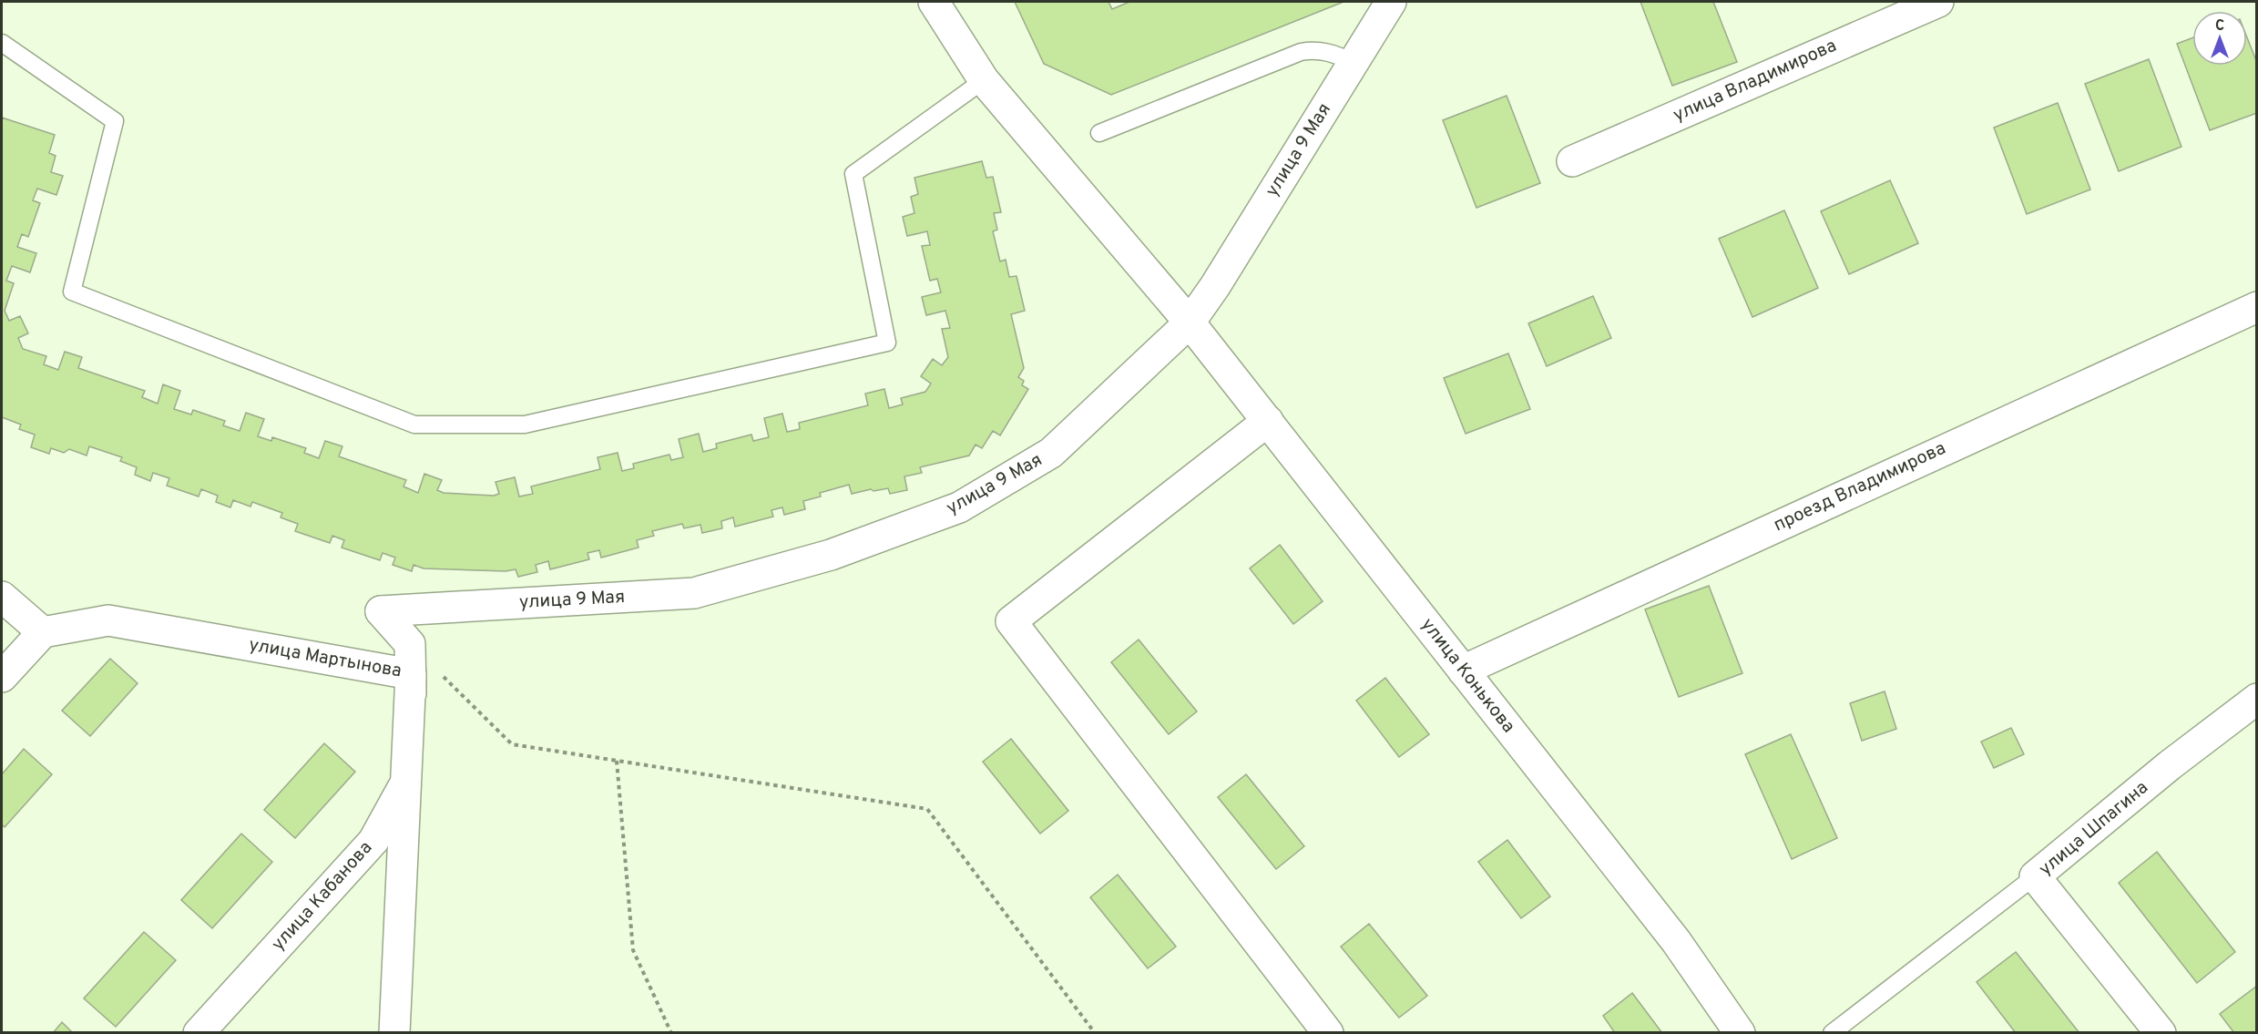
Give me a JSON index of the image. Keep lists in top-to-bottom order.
{
  "streets": {
    "street": [
      "улица Владимирова",
      "улица 9 Мая",
      "проезд Владимирова",
      "улица Мартынова",
      "улица Конькова",
      "улица Шпагина",
      "улица Кабанова"
    ]
  },
  "crossings": [
    ["улица 9 Мая", "улица Конькова"],
    ["улица 9 Мая", "улица Кабанова"],
    ["проезд Владимирова", "улица Конькова"],
    ["улица Мартынова", "улица Кабанова"]
  ],
  "north": "top"
}
